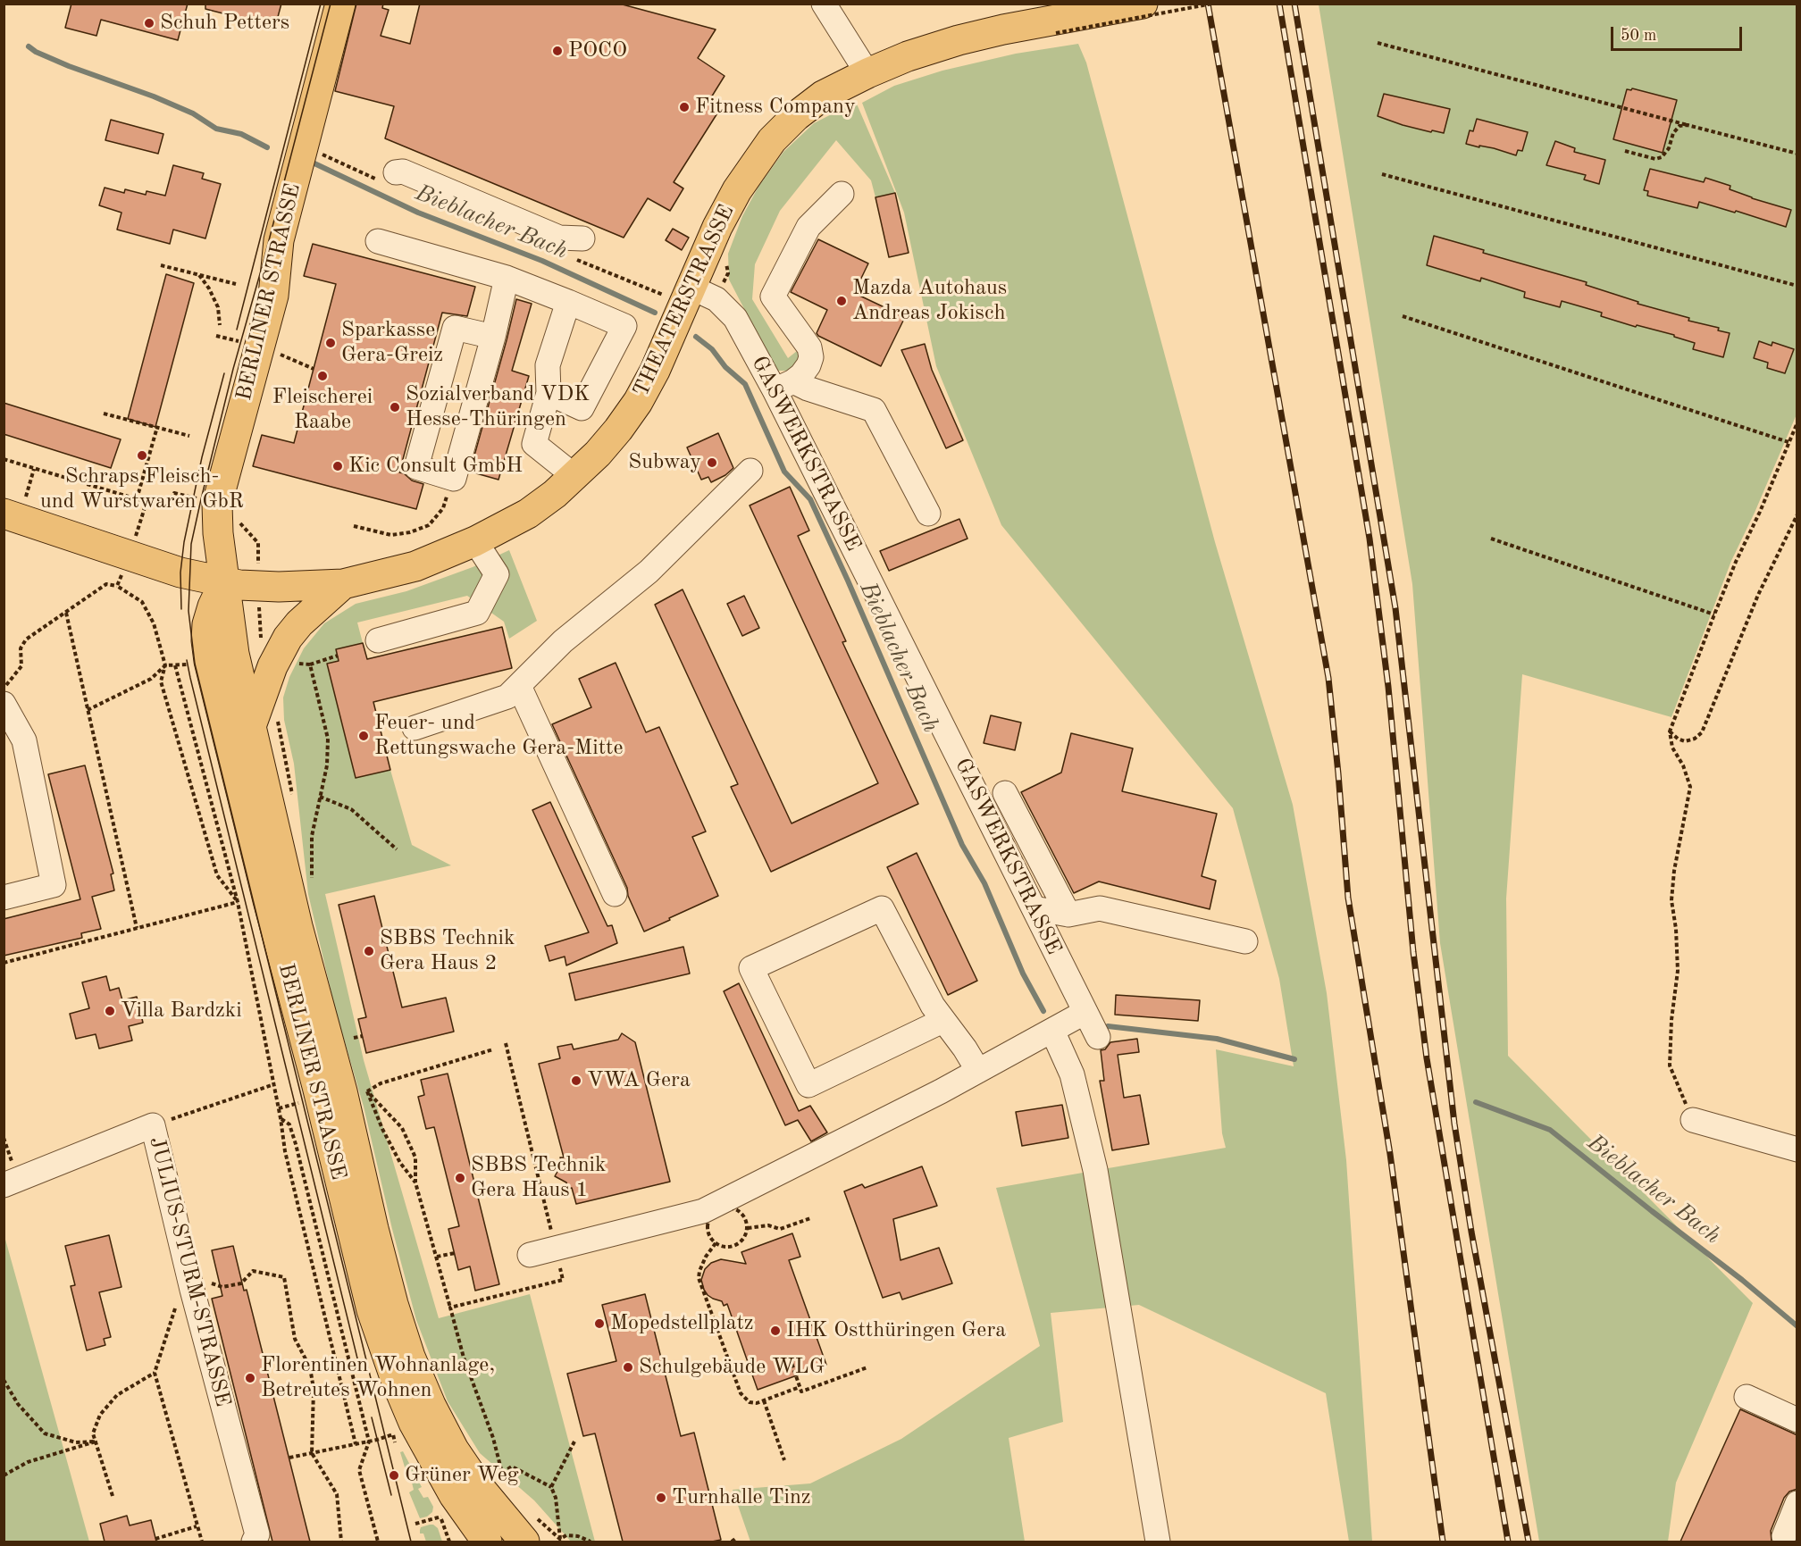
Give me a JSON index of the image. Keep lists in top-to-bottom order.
{
  "streets": {
    "main road": ["BERLINER STRASSE", "THEATERSTRASSE"],
    "street": ["GASWERKSTRASSE", "JULIUS-STURM-STRASSE"]
  },
  "crossings": [
    ["BERLINER STRASSE", "THEATERSTRASSE"],
    ["THEATERSTRASSE", "GASWERKSTRASSE"]
  ],
  "water": ["Bieblacher Bach"],
  "places": [
    "Schuh Petters",
    "POCO",
    "Fitness Company",
    "Mazda Autohaus Andreas Jokisch",
    "Sparkasse Gera-Greiz",
    "Fleischerei Raabe",
    "Sozialverband VDK Hesse-Thüringen",
    "Schraps Fleisch- und Wurstwaren GbR",
    "Subway",
    "Kic Consult GmbH",
    "Feuer- und Rettungswache Gera-Mitte",
    "SBBS Technik Gera Haus 2",
    "Villa Bardzki",
    "VWA Gera",
    "SBBS Technik Gera Haus 1",
    "Mopedstellplatz",
    "IHK Ostthüringen Gera",
    "Schulgebäude WLG",
    "Florentinen Wohnanlage, Betreutes Wohnen",
    "Grüner Weg",
    "Turnhalle Tinz"
  ],
  "scale_bar": "50 m"
}
